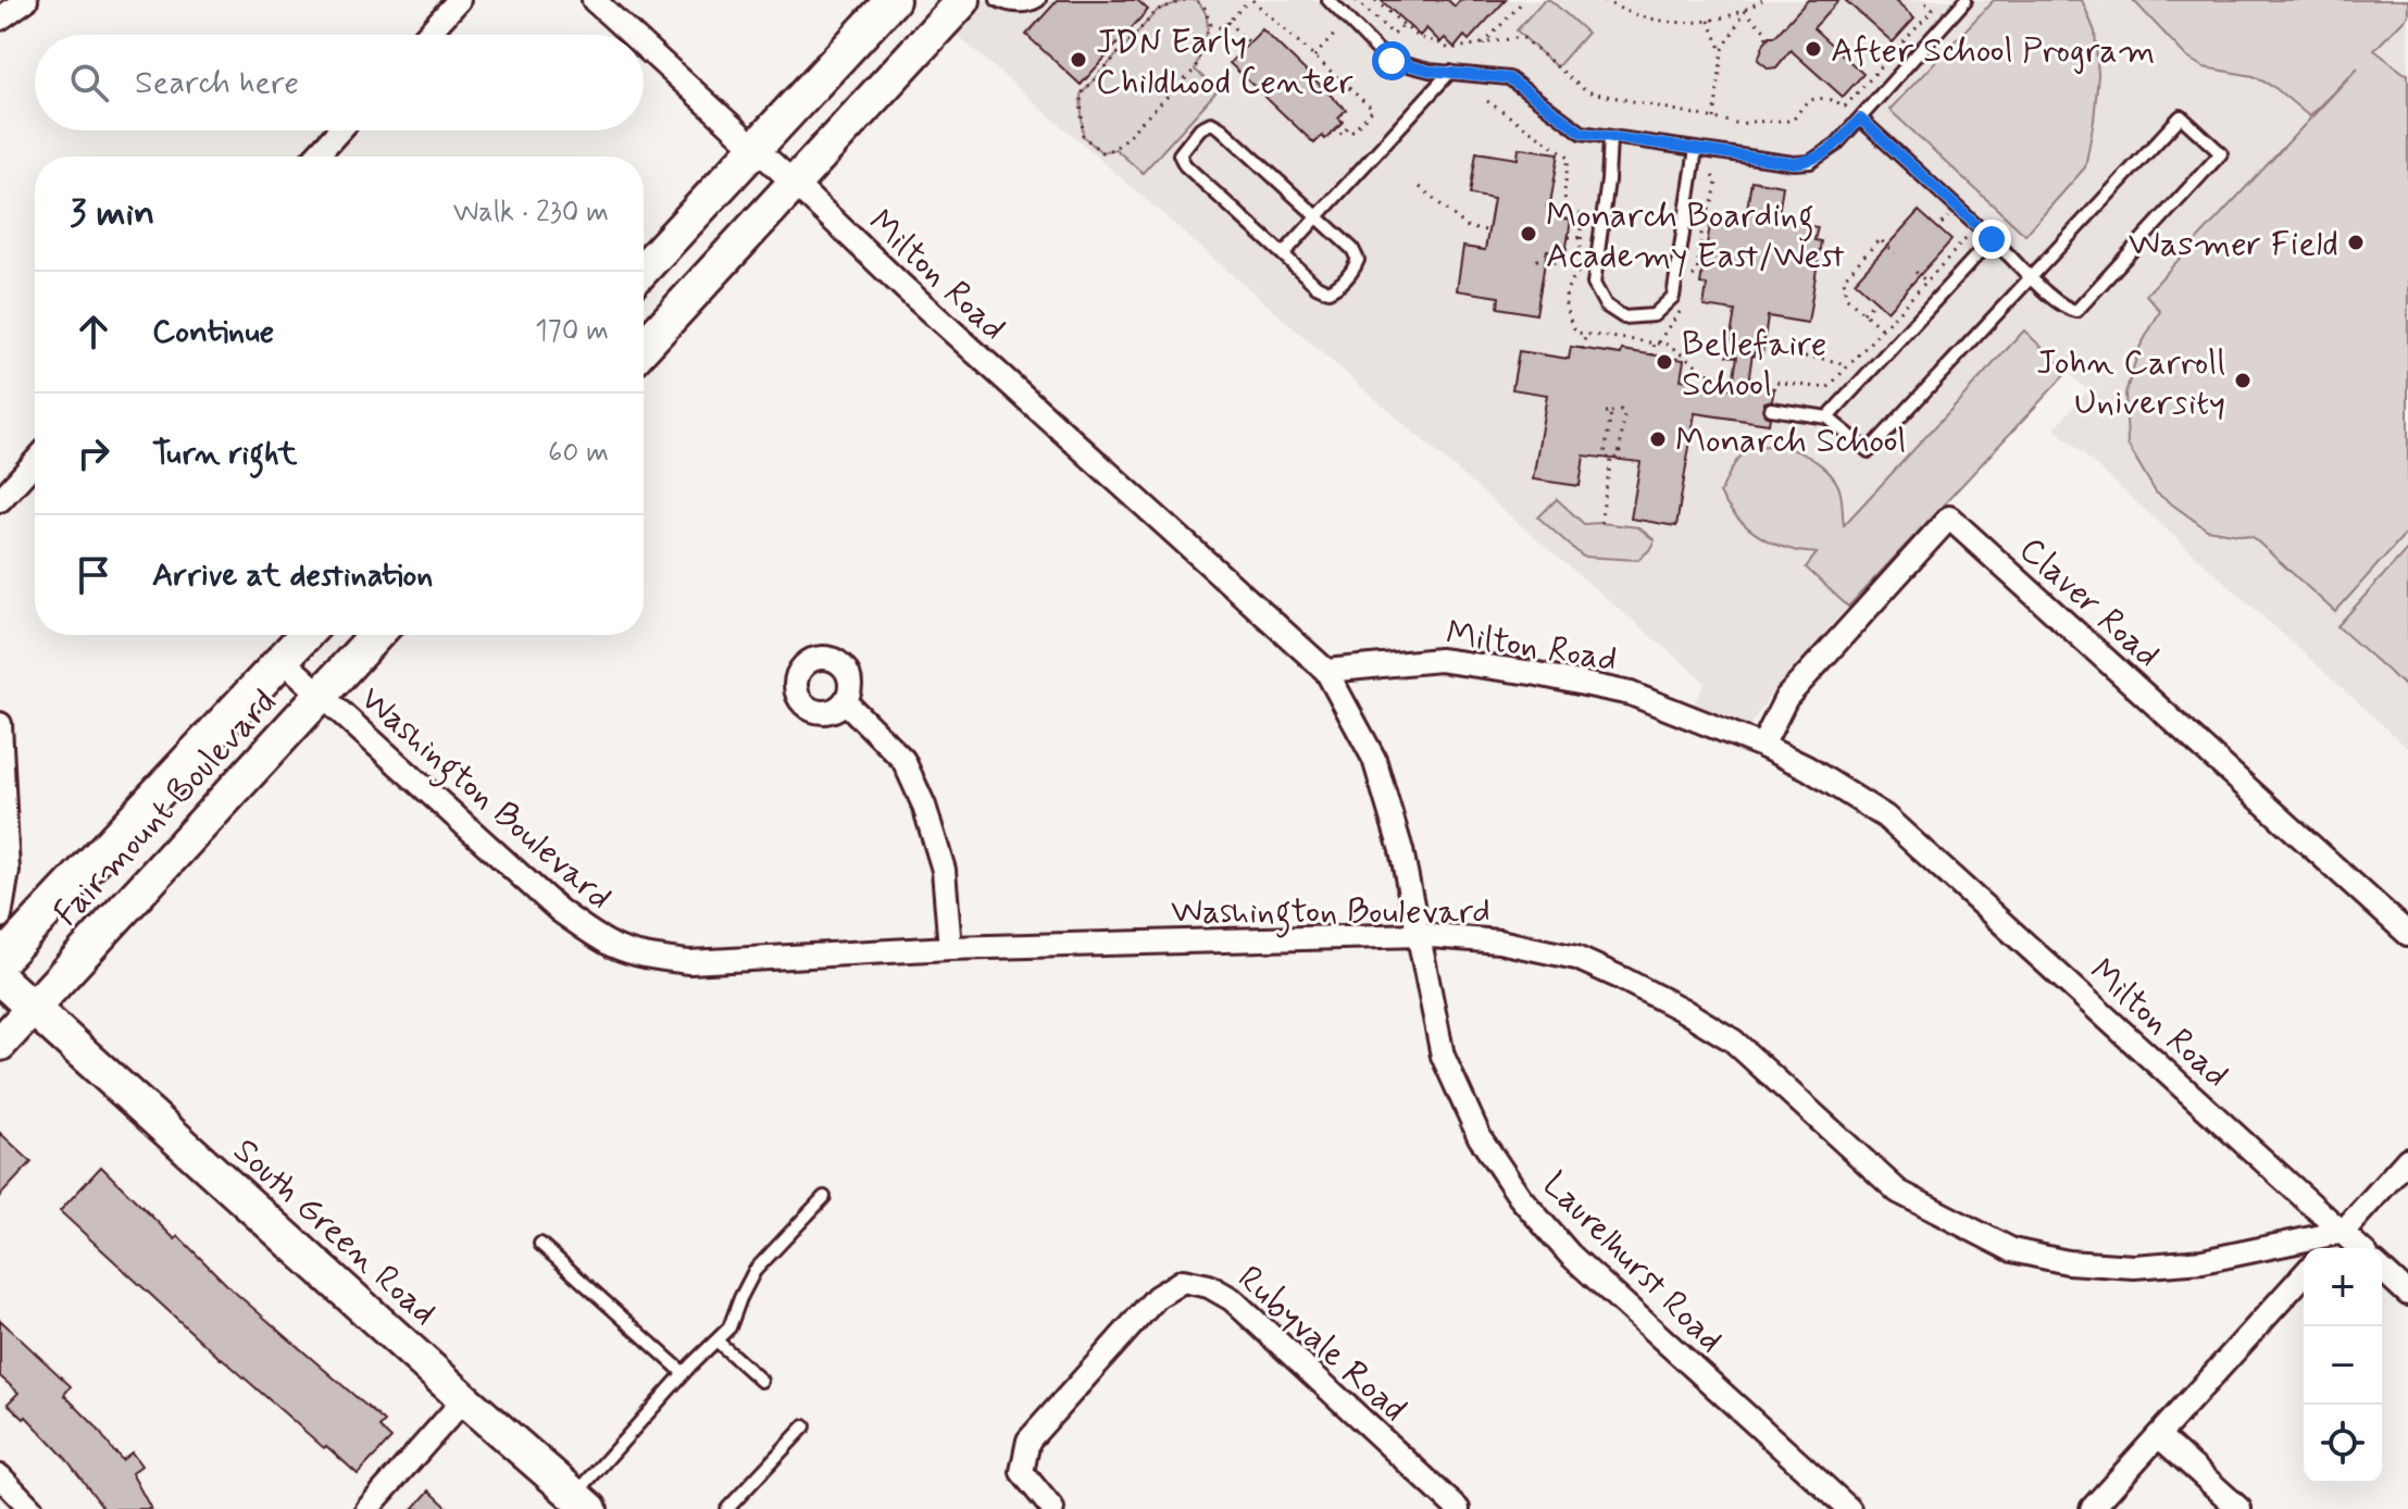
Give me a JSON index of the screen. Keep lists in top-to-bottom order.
{
  "streets": {
    "main road": ["Fairmount Boulevard", "South Green Road"],
    "street": [
      "Milton Road",
      "Claver Road",
      "Washington Boulevard",
      "Laurelhurst Road",
      "Rubyvale Road"
    ]
  },
  "crossings": [
    ["Milton Road", "Claver Road"],
    ["Milton Road", "Washington Boulevard"],
    ["Milton Road", "Laurelhurst Road"],
    ["Washington Boulevard", "Fairmount Boulevard"],
    ["Washington Boulevard", "Laurelhurst Road"],
    ["Fairmount Boulevard", "South Green Road"]
  ],
  "places": [
    "After School Program",
    "JDN Early Childhood Center",
    "Monarch Boarding Academy East/West",
    "Wasmer Field",
    "Bellefaire School",
    "John Carroll University",
    "Monarch School"
  ],
  "page": {
    "search": "Search here",
    "heading": ["3 min", "Walk · 230 m"],
    "list": [
      ["Continue", "170 m"],
      ["Turn right", "60 m"],
      "Arrive at destination"
    ],
    "map_buttons": ["+", "−"]
  }
}
